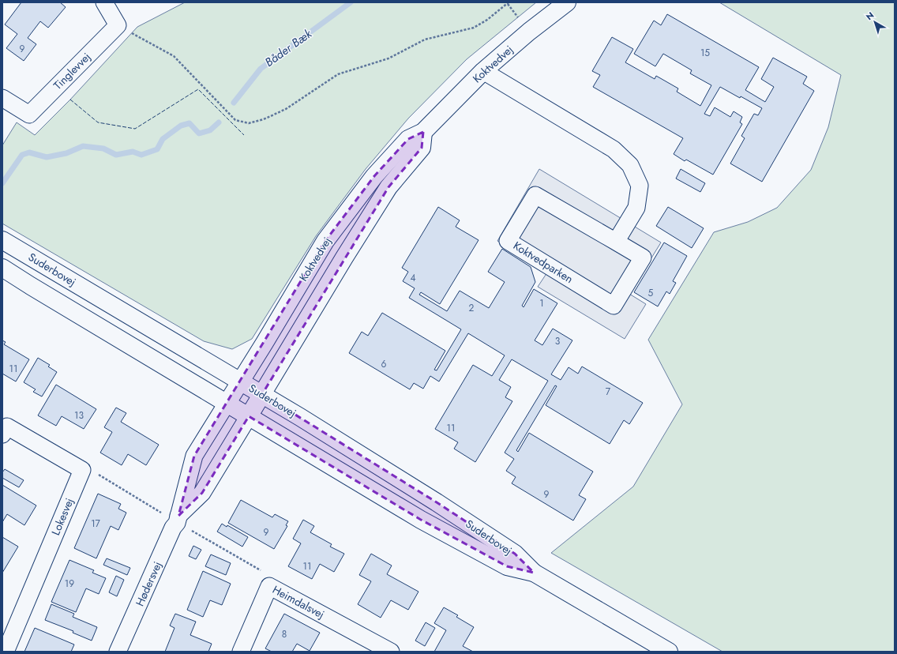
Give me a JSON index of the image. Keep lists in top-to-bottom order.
{
  "streets": {
    "street": [
      "Koktvedvej",
      "Tinglevvej",
      "Koktvedparken",
      "Suderbovej",
      "Lokesvej",
      "Hødersvej",
      "Heimdalsvej"
    ]
  },
  "crossings": [
    ["Koktvedvej", "Suderbovej"],
    ["Koktvedvej", "Hødersvej"],
    ["Suderbovej", "Hødersvej"]
  ],
  "water": ["Båder Bæk"],
  "house_numbers": [
    "9",
    "15",
    "4",
    "5",
    "1",
    "2",
    "3",
    "6",
    "11",
    "7",
    "13",
    "11",
    "9",
    "17",
    "9",
    "11",
    "19",
    "8"
  ],
  "north": "top left"
}
